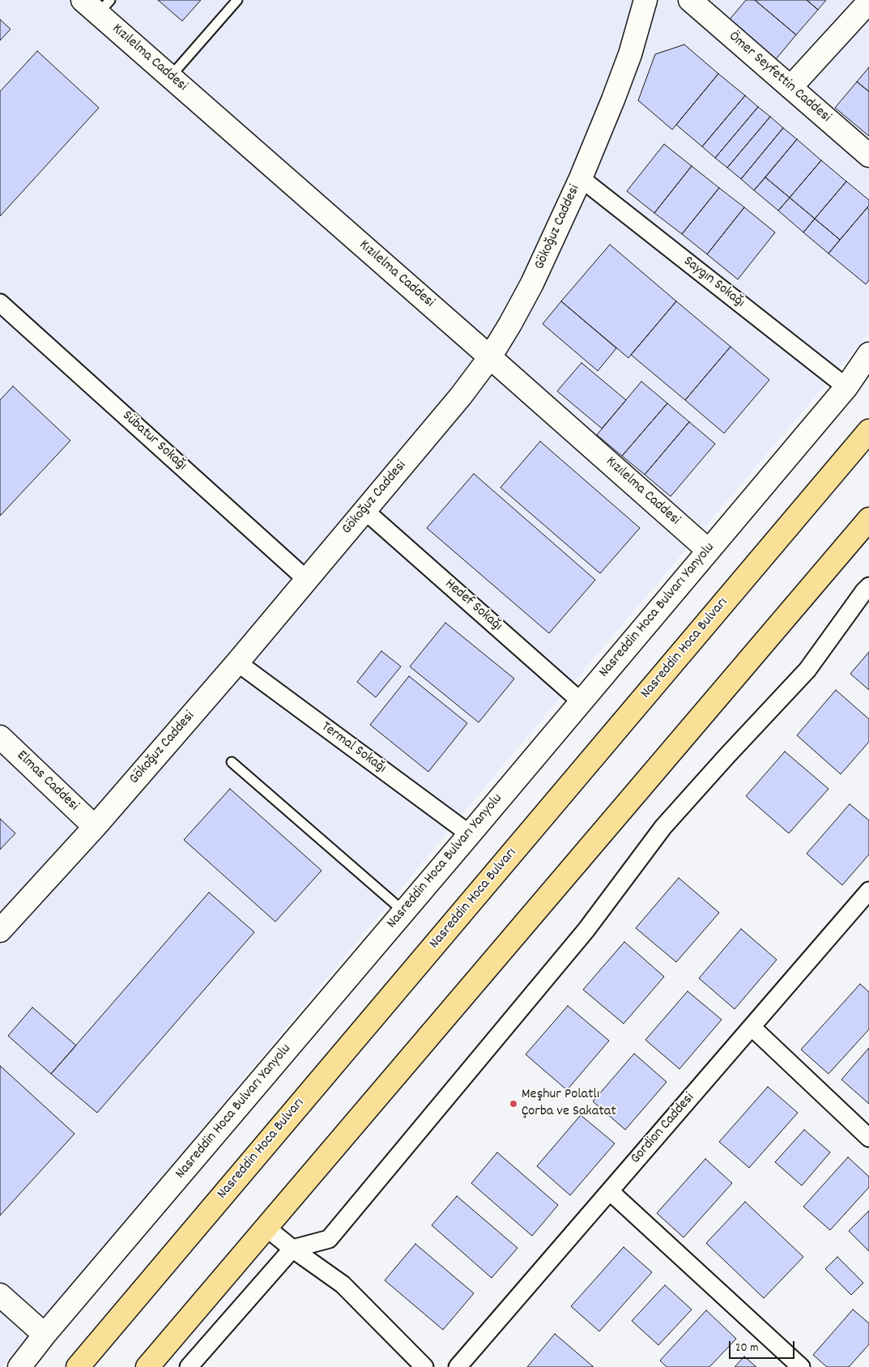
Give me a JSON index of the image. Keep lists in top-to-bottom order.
{
  "streets": {
    "highway": ["Nasreddin Hoca Bulvarı"],
    "street": [
      "Kızılelma Caddesi",
      "Ömer Seyfettin Caddesi",
      "Gökoğuz Caddesi",
      "Saygın Sokağı",
      "Sübatur Sokağı",
      "Hedef Sokağı",
      "Nasreddin Hoca Bulvarı Yanyolu",
      "Termal Sokağı",
      "Elmas Caddesi",
      "Gordion Caddesi"
    ]
  },
  "crossings": [
    ["Kızılelma Caddesi", "Gökoğuz Caddesi"],
    ["Kızılelma Caddesi", "Nasreddin Hoca Bulvarı Yanyolu"],
    ["Gökoğuz Caddesi", "Saygın Sokağı"],
    ["Gökoğuz Caddesi", "Sübatur Sokağı"],
    ["Gökoğuz Caddesi", "Hedef Sokağı"],
    ["Gökoğuz Caddesi", "Termal Sokağı"],
    ["Gökoğuz Caddesi", "Elmas Caddesi"],
    ["Saygın Sokağı", "Nasreddin Hoca Bulvarı Yanyolu"],
    ["Hedef Sokağı", "Nasreddin Hoca Bulvarı Yanyolu"],
    ["Nasreddin Hoca Bulvarı Yanyolu", "Termal Sokağı"]
  ],
  "places": ["Meşhur Polatlı Çorba ve Sakatat"],
  "scale_bar": "20 m"
}
